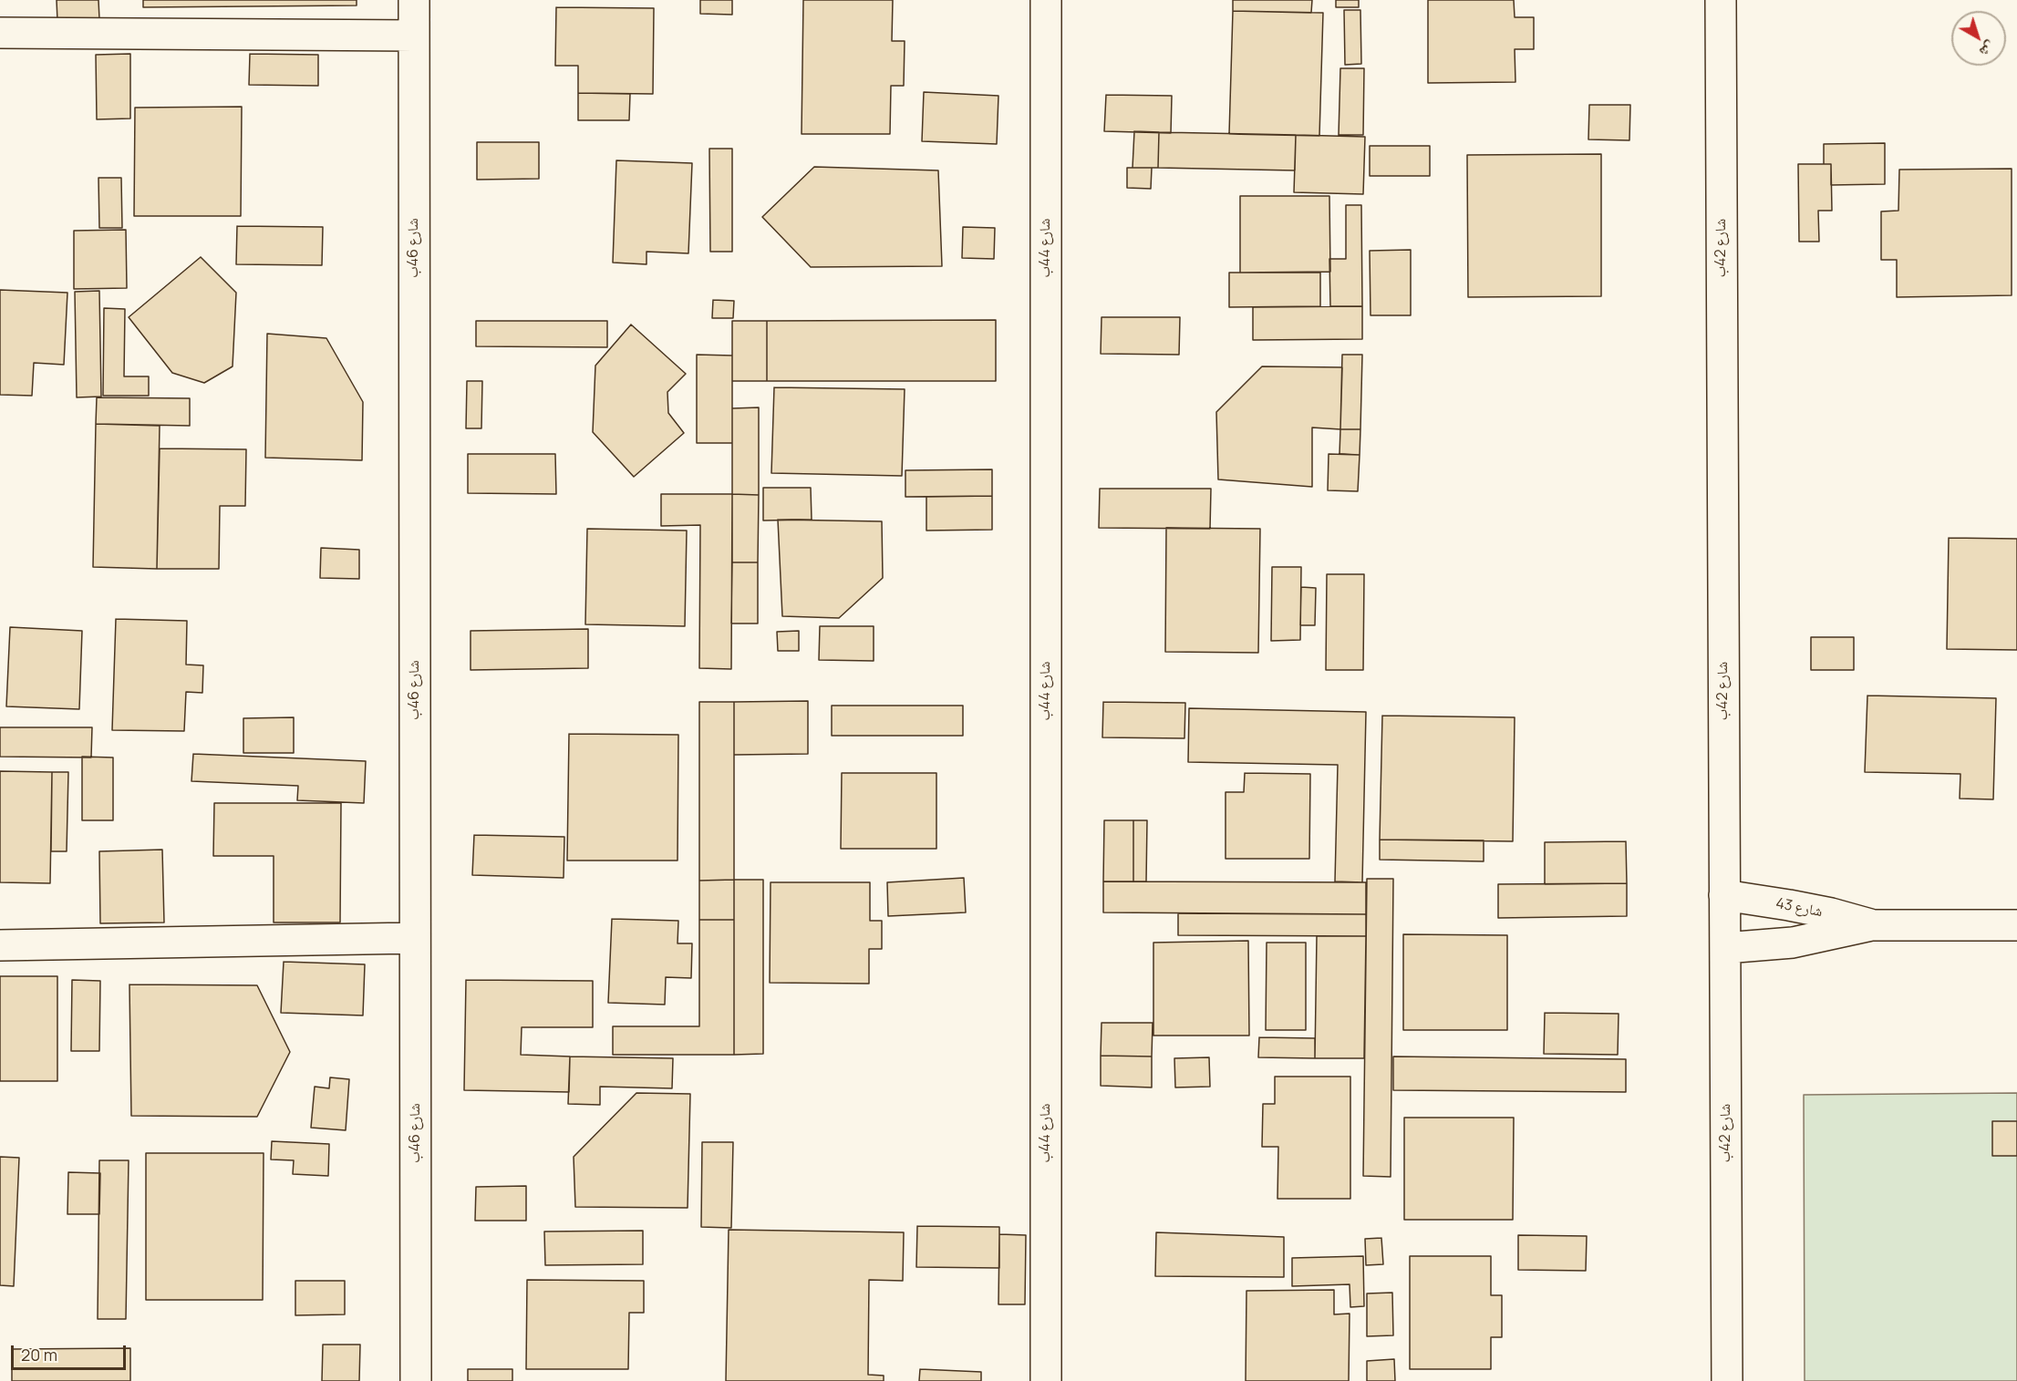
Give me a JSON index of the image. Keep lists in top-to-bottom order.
{
  "streets": {
    "street": [
      "شارع 46ب",
      "شارع 44ب",
      "شارع 42ب",
      "شارع 43"
    ]
  },
  "crossings": [
    ["شارع 42ب", "شارع 43"]
  ],
  "scale_bar": "20 m",
  "north": "bottom right"
}
